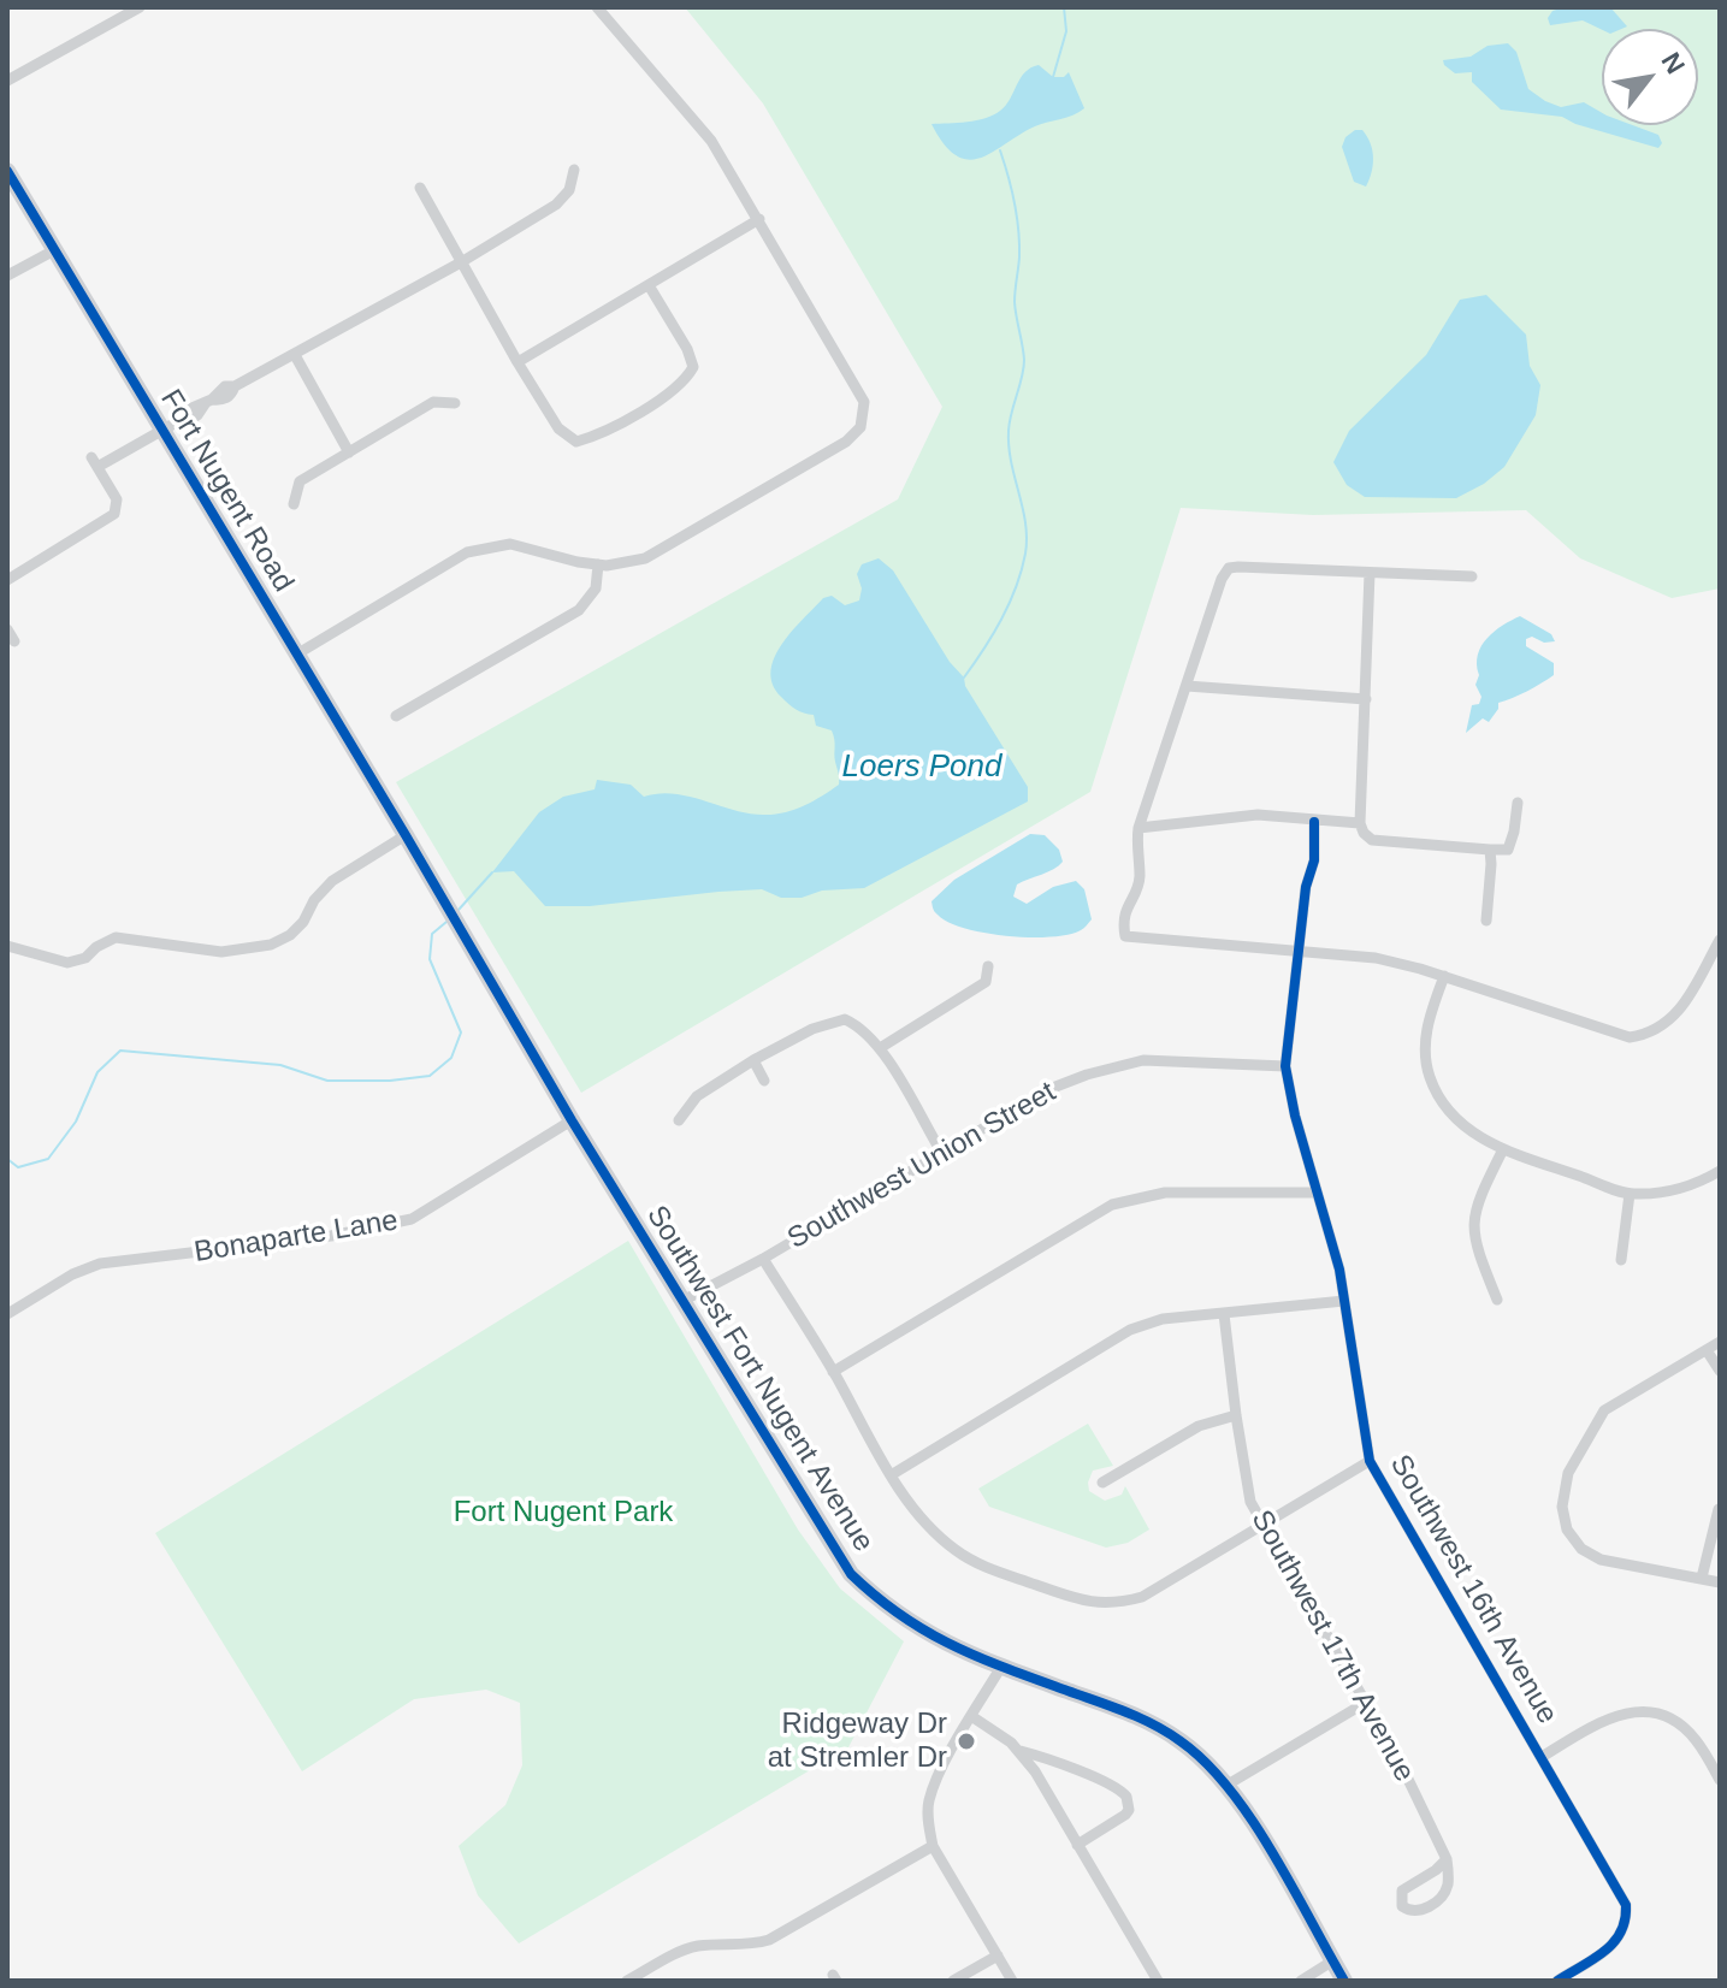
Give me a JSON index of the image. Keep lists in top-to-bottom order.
{
  "streets": {
    "street": [
      "Fort Nugent Road",
      "Southwest Union Street",
      "Bonaparte Lane",
      "Southwest Fort Nugent Avenue",
      "Southwest 16th Avenue",
      "Southwest 17th Avenue"
    ]
  },
  "crossings": [
    ["Fort Nugent Road", "Southwest Fort Nugent Avenue"],
    ["Southwest Union Street", "Southwest Fort Nugent Avenue"],
    ["Southwest Union Street", "Southwest 16th Avenue"],
    ["Bonaparte Lane", "Southwest Fort Nugent Avenue"]
  ],
  "water": ["Loers Pond"],
  "parks": ["Fort Nugent Park"],
  "places": ["Ridgeway Dr at Stremler Dr"],
  "north": "top right"
}
